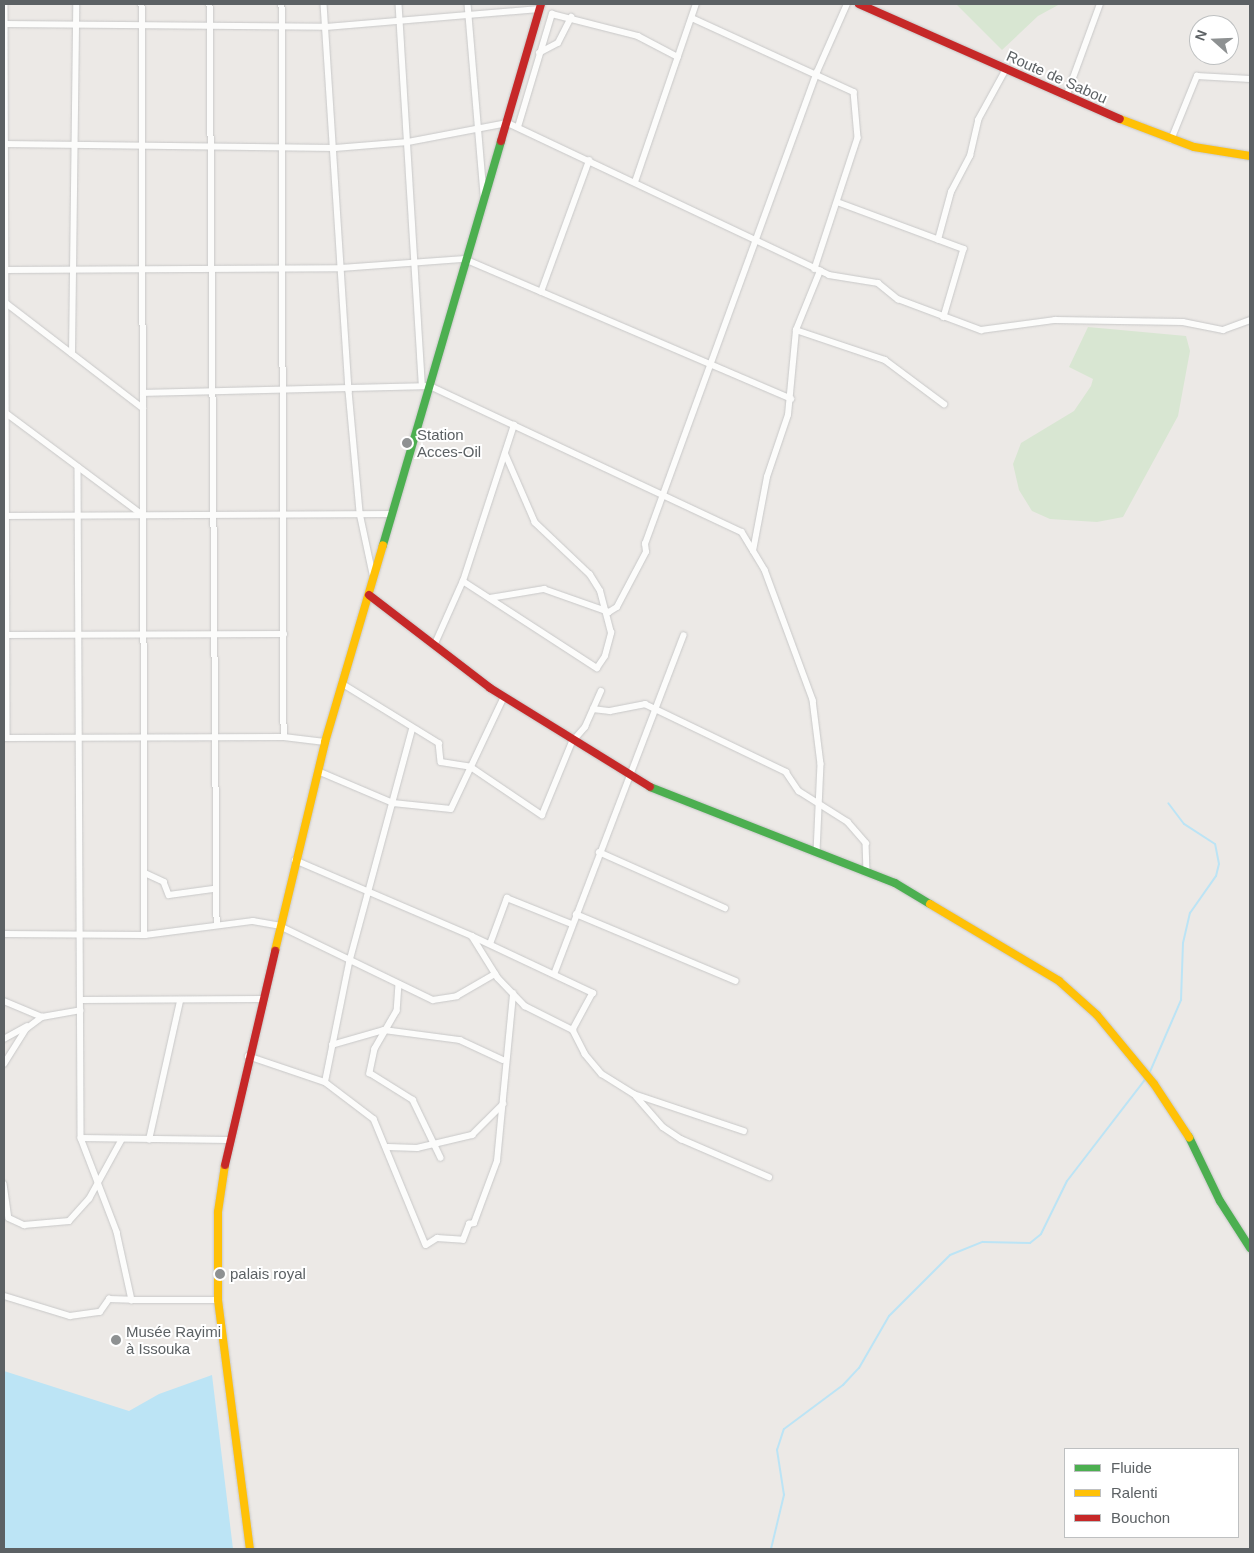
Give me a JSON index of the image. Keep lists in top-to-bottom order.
{
  "streets": {
    "street": ["Route de Sabou"]
  },
  "places": ["Station Acces-Oil", "palais royal", "Musée Rayimi à Issouka"],
  "legend": ["Fluide", "Ralenti", "Bouchon"],
  "north": "left"
}
